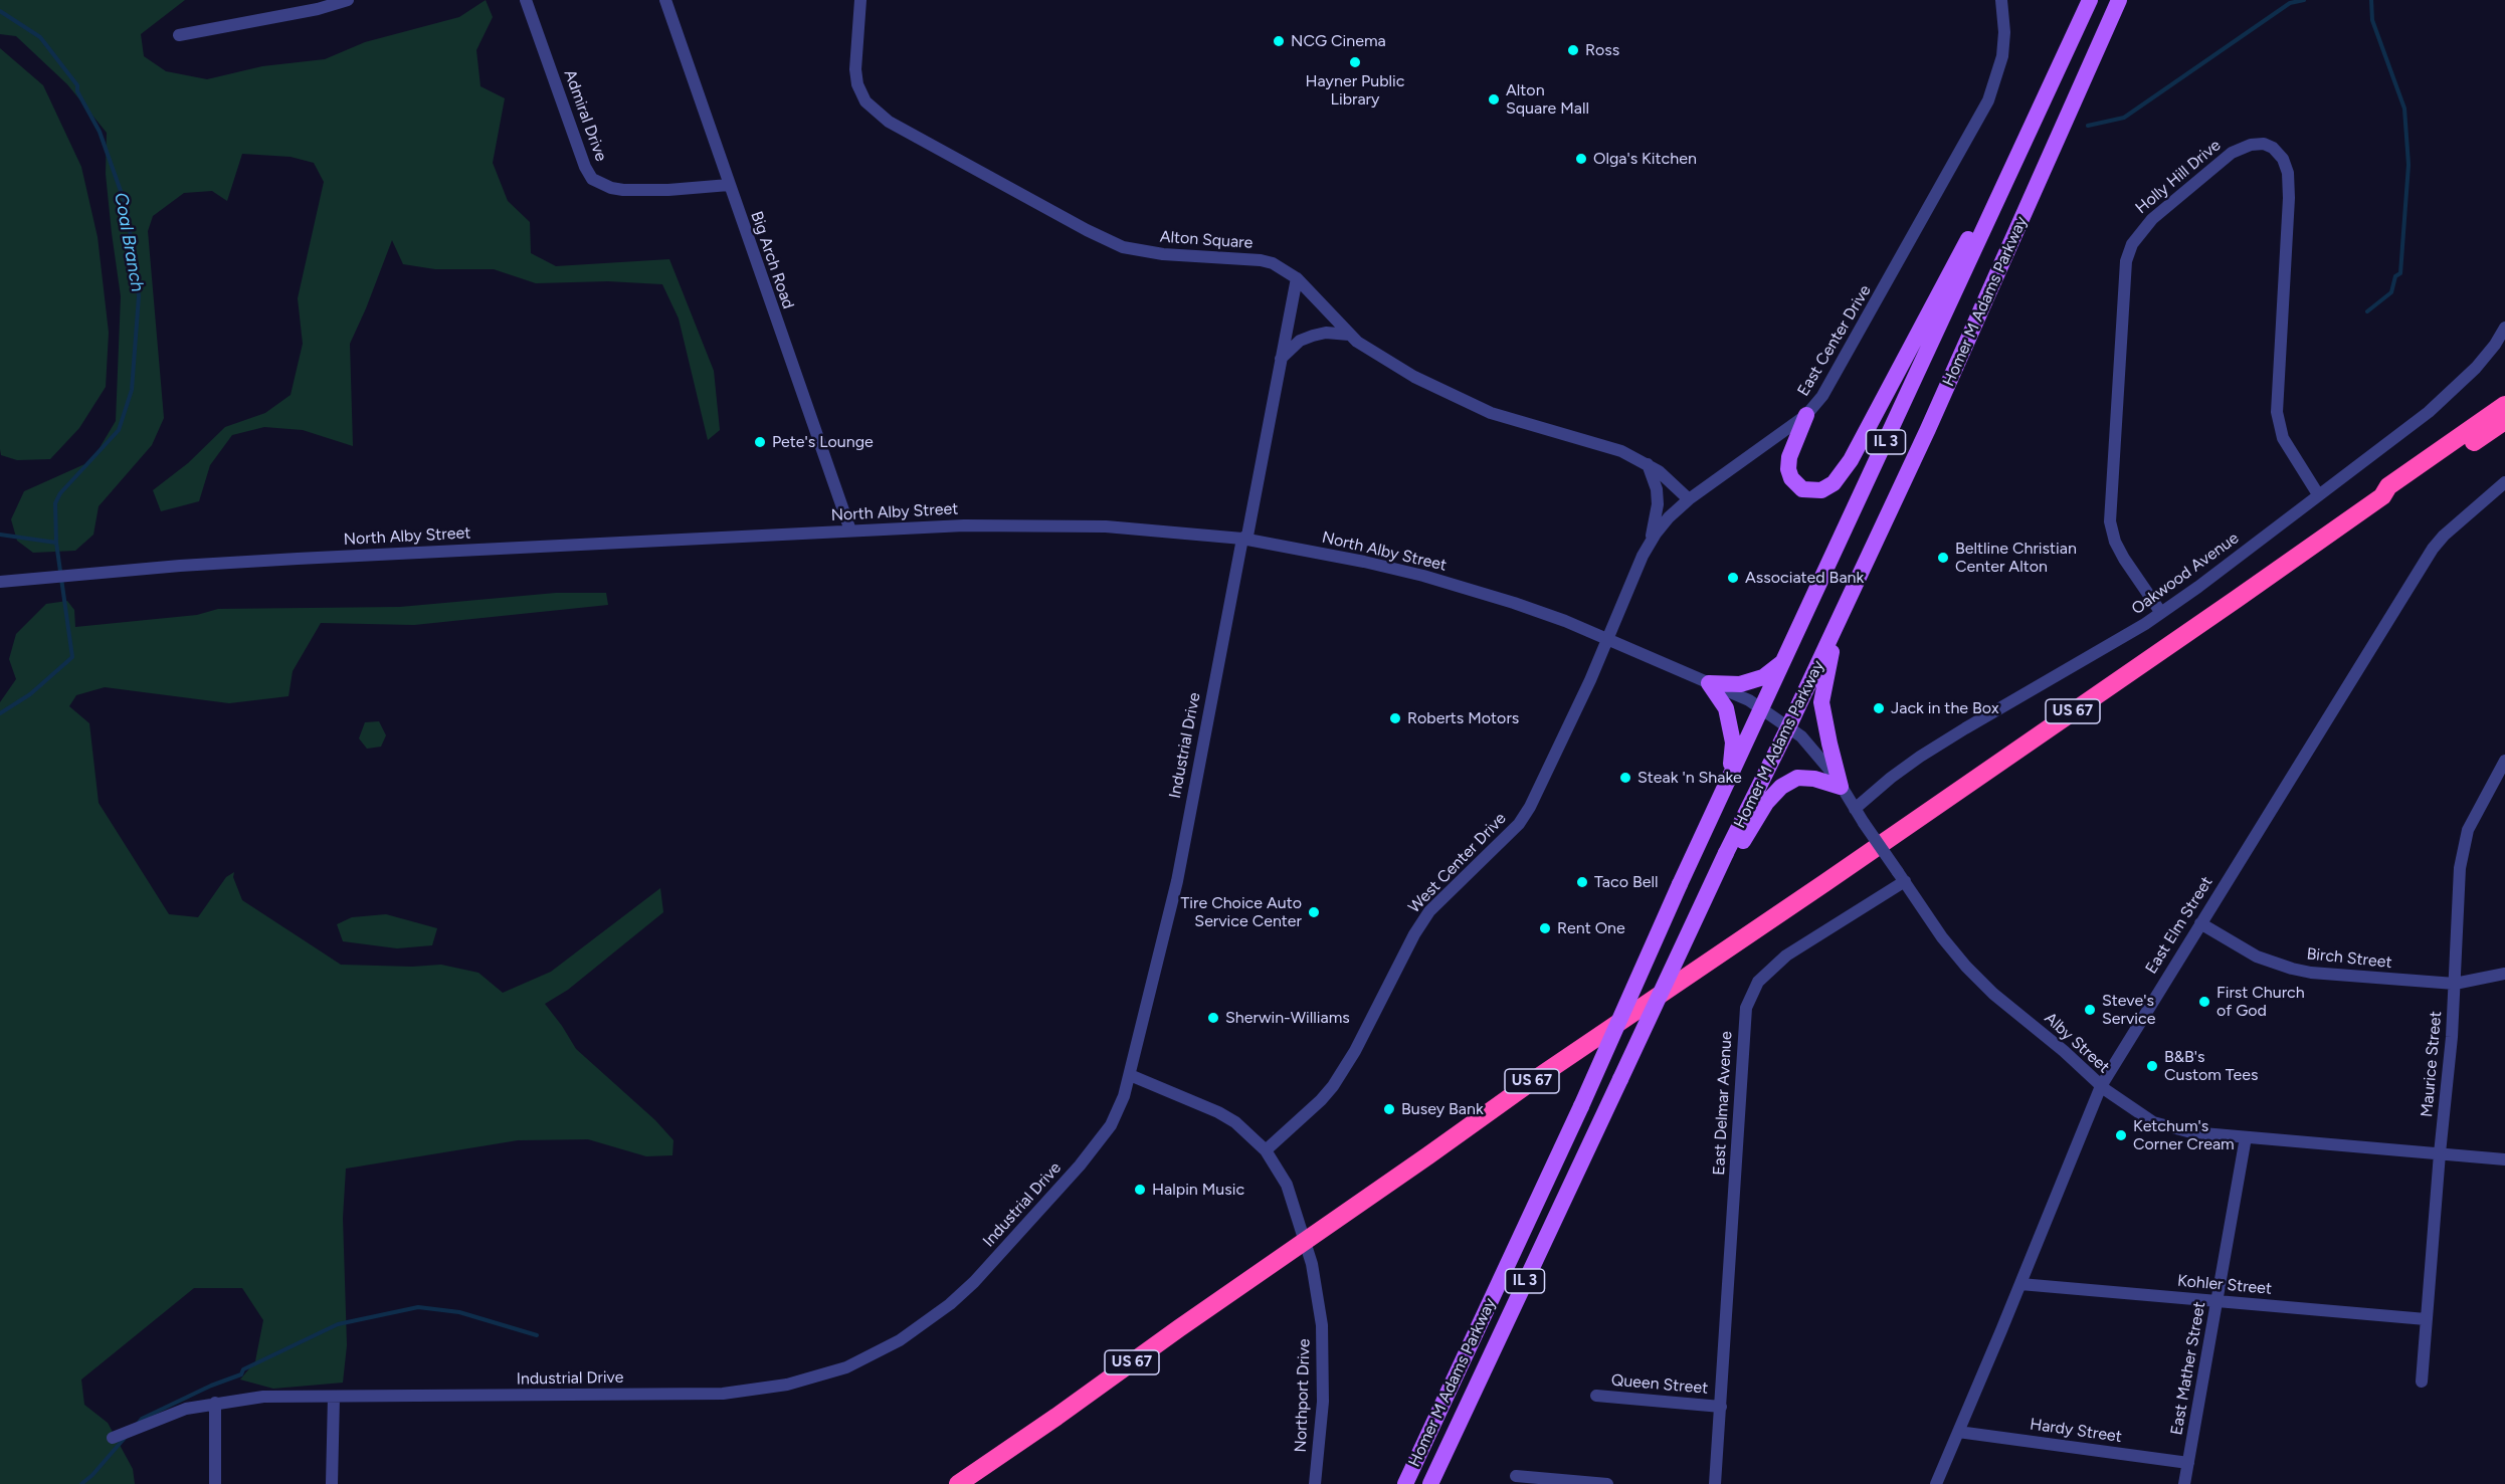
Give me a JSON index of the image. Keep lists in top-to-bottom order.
{
  "streets": {
    "highway": ["US 67"],
    "main road": ["Homer M Adams Parkway", "IL 3"],
    "street": [
      "Admiral Drive",
      "Holly Hill Drive",
      "Alton Square",
      "Big Arch Road",
      "East Center Drive",
      "North Alby Street",
      "Oakwood Avenue",
      "Industrial Drive",
      "West Center Drive",
      "East Elm Street",
      "Birch Street",
      "Alby Street",
      "Maurice Street",
      "East Delmar Avenue",
      "Kohler Street",
      "East Mather Street",
      "Queen Street",
      "Northport Drive",
      "Hardy Street"
    ]
  },
  "crossings": [
    ["Admiral Drive", "Big Arch Road"],
    ["Holly Hill Drive", "Oakwood Avenue"],
    ["Alton Square", "East Center Drive"],
    ["Alton Square", "Industrial Drive"],
    ["Big Arch Road", "North Alby Street"],
    ["Homer M Adams Parkway", "North Alby Street"],
    ["Homer M Adams Parkway", "Alby Street"],
    ["East Center Drive", "North Alby Street"],
    ["East Center Drive", "West Center Drive"],
    ["North Alby Street", "Industrial Drive"],
    ["North Alby Street", "West Center Drive"],
    ["North Alby Street", "Alby Street"],
    ["Oakwood Avenue", "Alby Street"],
    ["US 67", "Northport Drive"],
    ["Industrial Drive", "Northport Drive"],
    ["West Center Drive", "Northport Drive"],
    ["East Elm Street", "Birch Street"],
    ["East Elm Street", "Alby Street"],
    ["East Elm Street", "Kohler Street"],
    ["East Elm Street", "Hardy Street"],
    ["Birch Street", "Maurice Street"],
    ["Alby Street", "Maurice Street"],
    ["Alby Street", "East Delmar Avenue"],
    ["Alby Street", "East Mather Street"],
    ["Maurice Street", "Kohler Street"],
    ["East Delmar Avenue", "Queen Street"],
    ["Kohler Street", "East Mather Street"],
    ["East Mather Street", "Hardy Street"]
  ],
  "water": ["Coal Branch"],
  "places": [
    "NCG Cinema",
    "Ross",
    "Hayner Public Library",
    "Alton Square Mall",
    "Olga's Kitchen",
    "Pete's Lounge",
    "Beltline Christian Center Alton",
    "Associated Bank",
    "Jack in the Box",
    "Roberts Motors",
    "Steak 'n Shake",
    "Taco Bell",
    "Tire Choice Auto Service Center",
    "Rent One",
    "First Church of God",
    "Steve's Service",
    "Sherwin-Williams",
    "B&B's Custom Tees",
    "Busey Bank",
    "Ketchum's Corner Cream",
    "Halpin Music"
  ]
}
